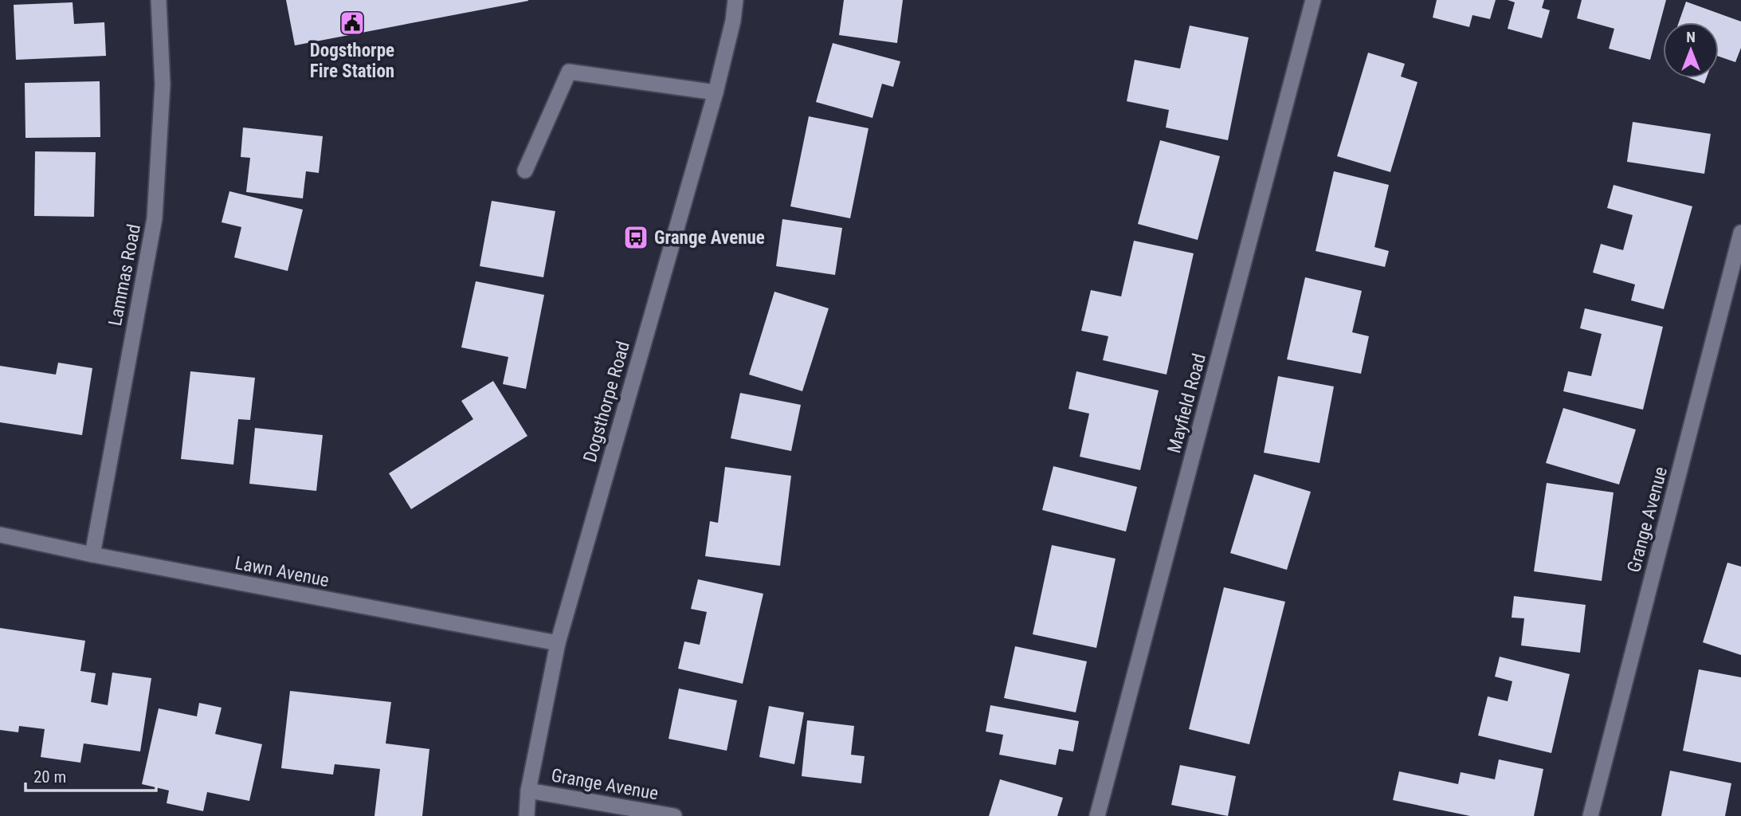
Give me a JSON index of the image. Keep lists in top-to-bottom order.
{
  "streets": {
    "street": [
      "Lammas Road",
      "Dogsthorpe Road",
      "Mayfield Road",
      "Grange Avenue",
      "Lawn Avenue"
    ]
  },
  "crossings": [
    ["Lammas Road", "Lawn Avenue"],
    ["Dogsthorpe Road", "Grange Avenue"],
    ["Dogsthorpe Road", "Lawn Avenue"]
  ],
  "places": {
    "public building": ["Dogsthorpe Fire Station"],
    "bus stop": ["Grange Avenue"]
  },
  "scale_bar": "20 m",
  "north": "top"
}
